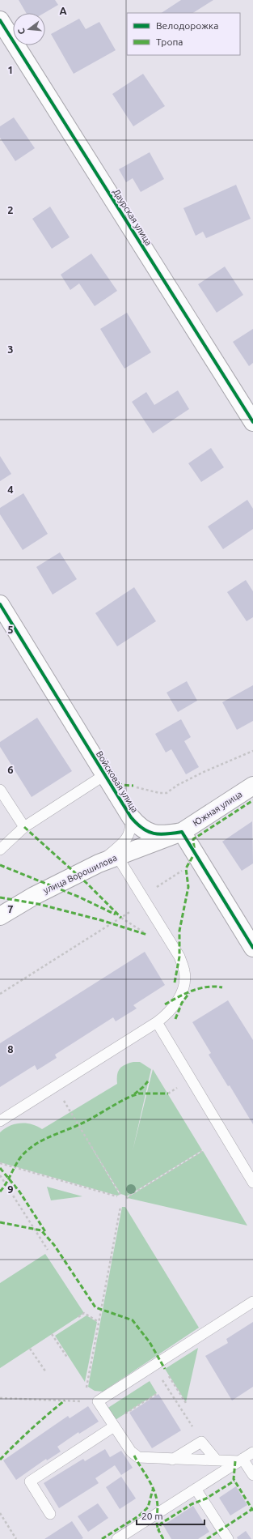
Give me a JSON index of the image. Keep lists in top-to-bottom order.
{
  "streets": {
    "street": [
      "Даурская улица",
      "Войсковая улица",
      "Южная улица",
      "улица Ворошилова"
    ]
  },
  "crossings": [
    ["Войсковая улица", "Южная улица"],
    ["Войсковая улица", "улица Ворошилова"],
    ["Южная улица", "улица Ворошилова"]
  ],
  "legend": ["Велодорожка", "Тропа"],
  "scale_bar": "20 m",
  "north": "left",
  "grid": {
    "columns": ["A"],
    "rows": [
      "1",
      "2",
      "3",
      "4",
      "5",
      "6",
      "7",
      "8",
      "9"
    ]
  }
}
